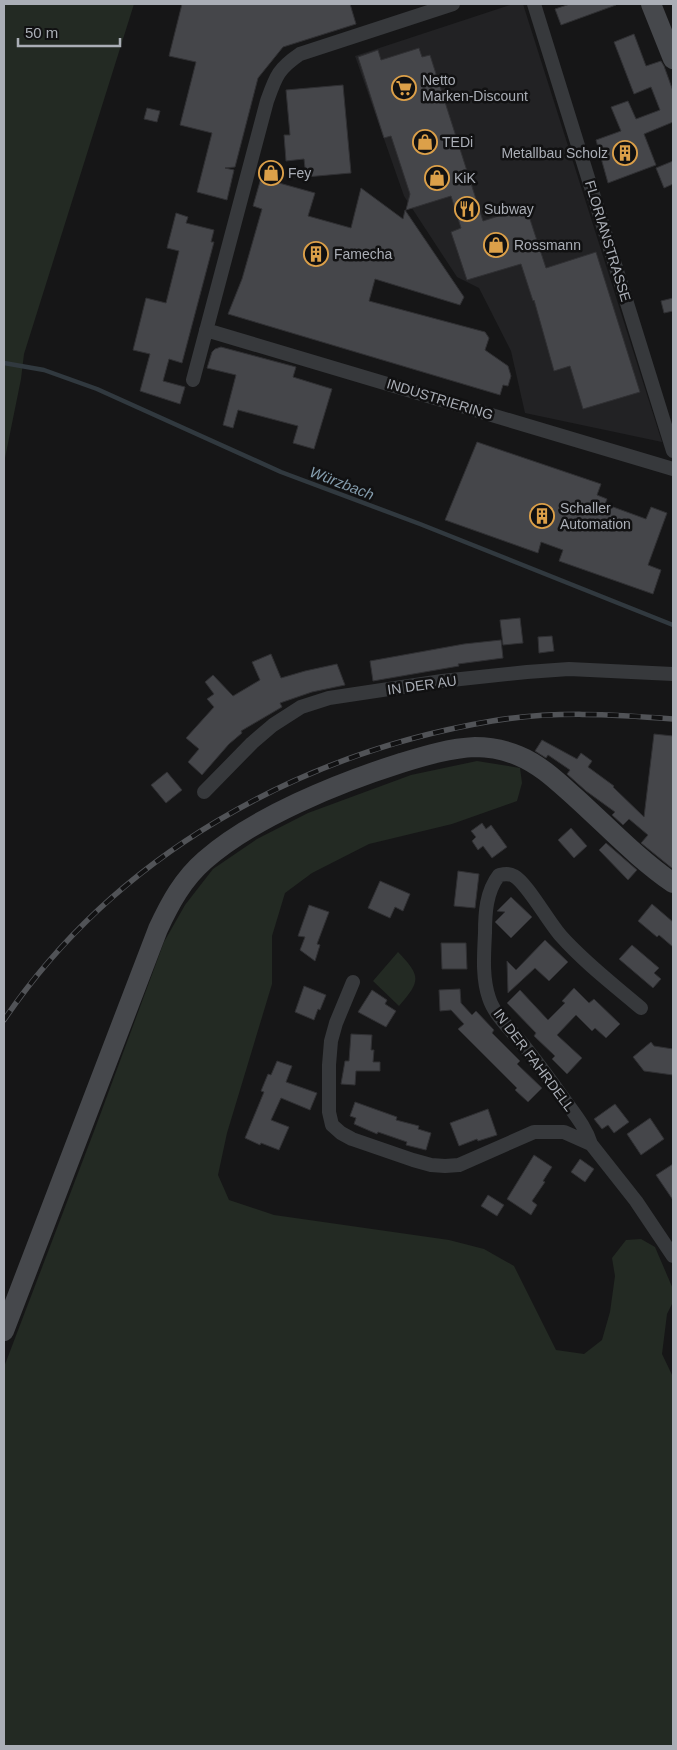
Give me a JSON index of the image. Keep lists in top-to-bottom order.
{
  "streets": {
    "street": [
      "FLORIANSTRASSE",
      "INDUSTRIERING",
      "IN DER AU",
      "IN DER FAHRDELL"
    ]
  },
  "water": ["Würzbach"],
  "places": {
    "supermarket": ["Netto Marken-Discount"],
    "shop": [
      "TEDi",
      "Fey",
      "KiK",
      "Rossmann"
    ],
    "building": ["Metallbau Scholz", "Famecha", "Schaller Automation"],
    "restaurant": ["Subway"]
  },
  "scale_bar": "50 m"
}
